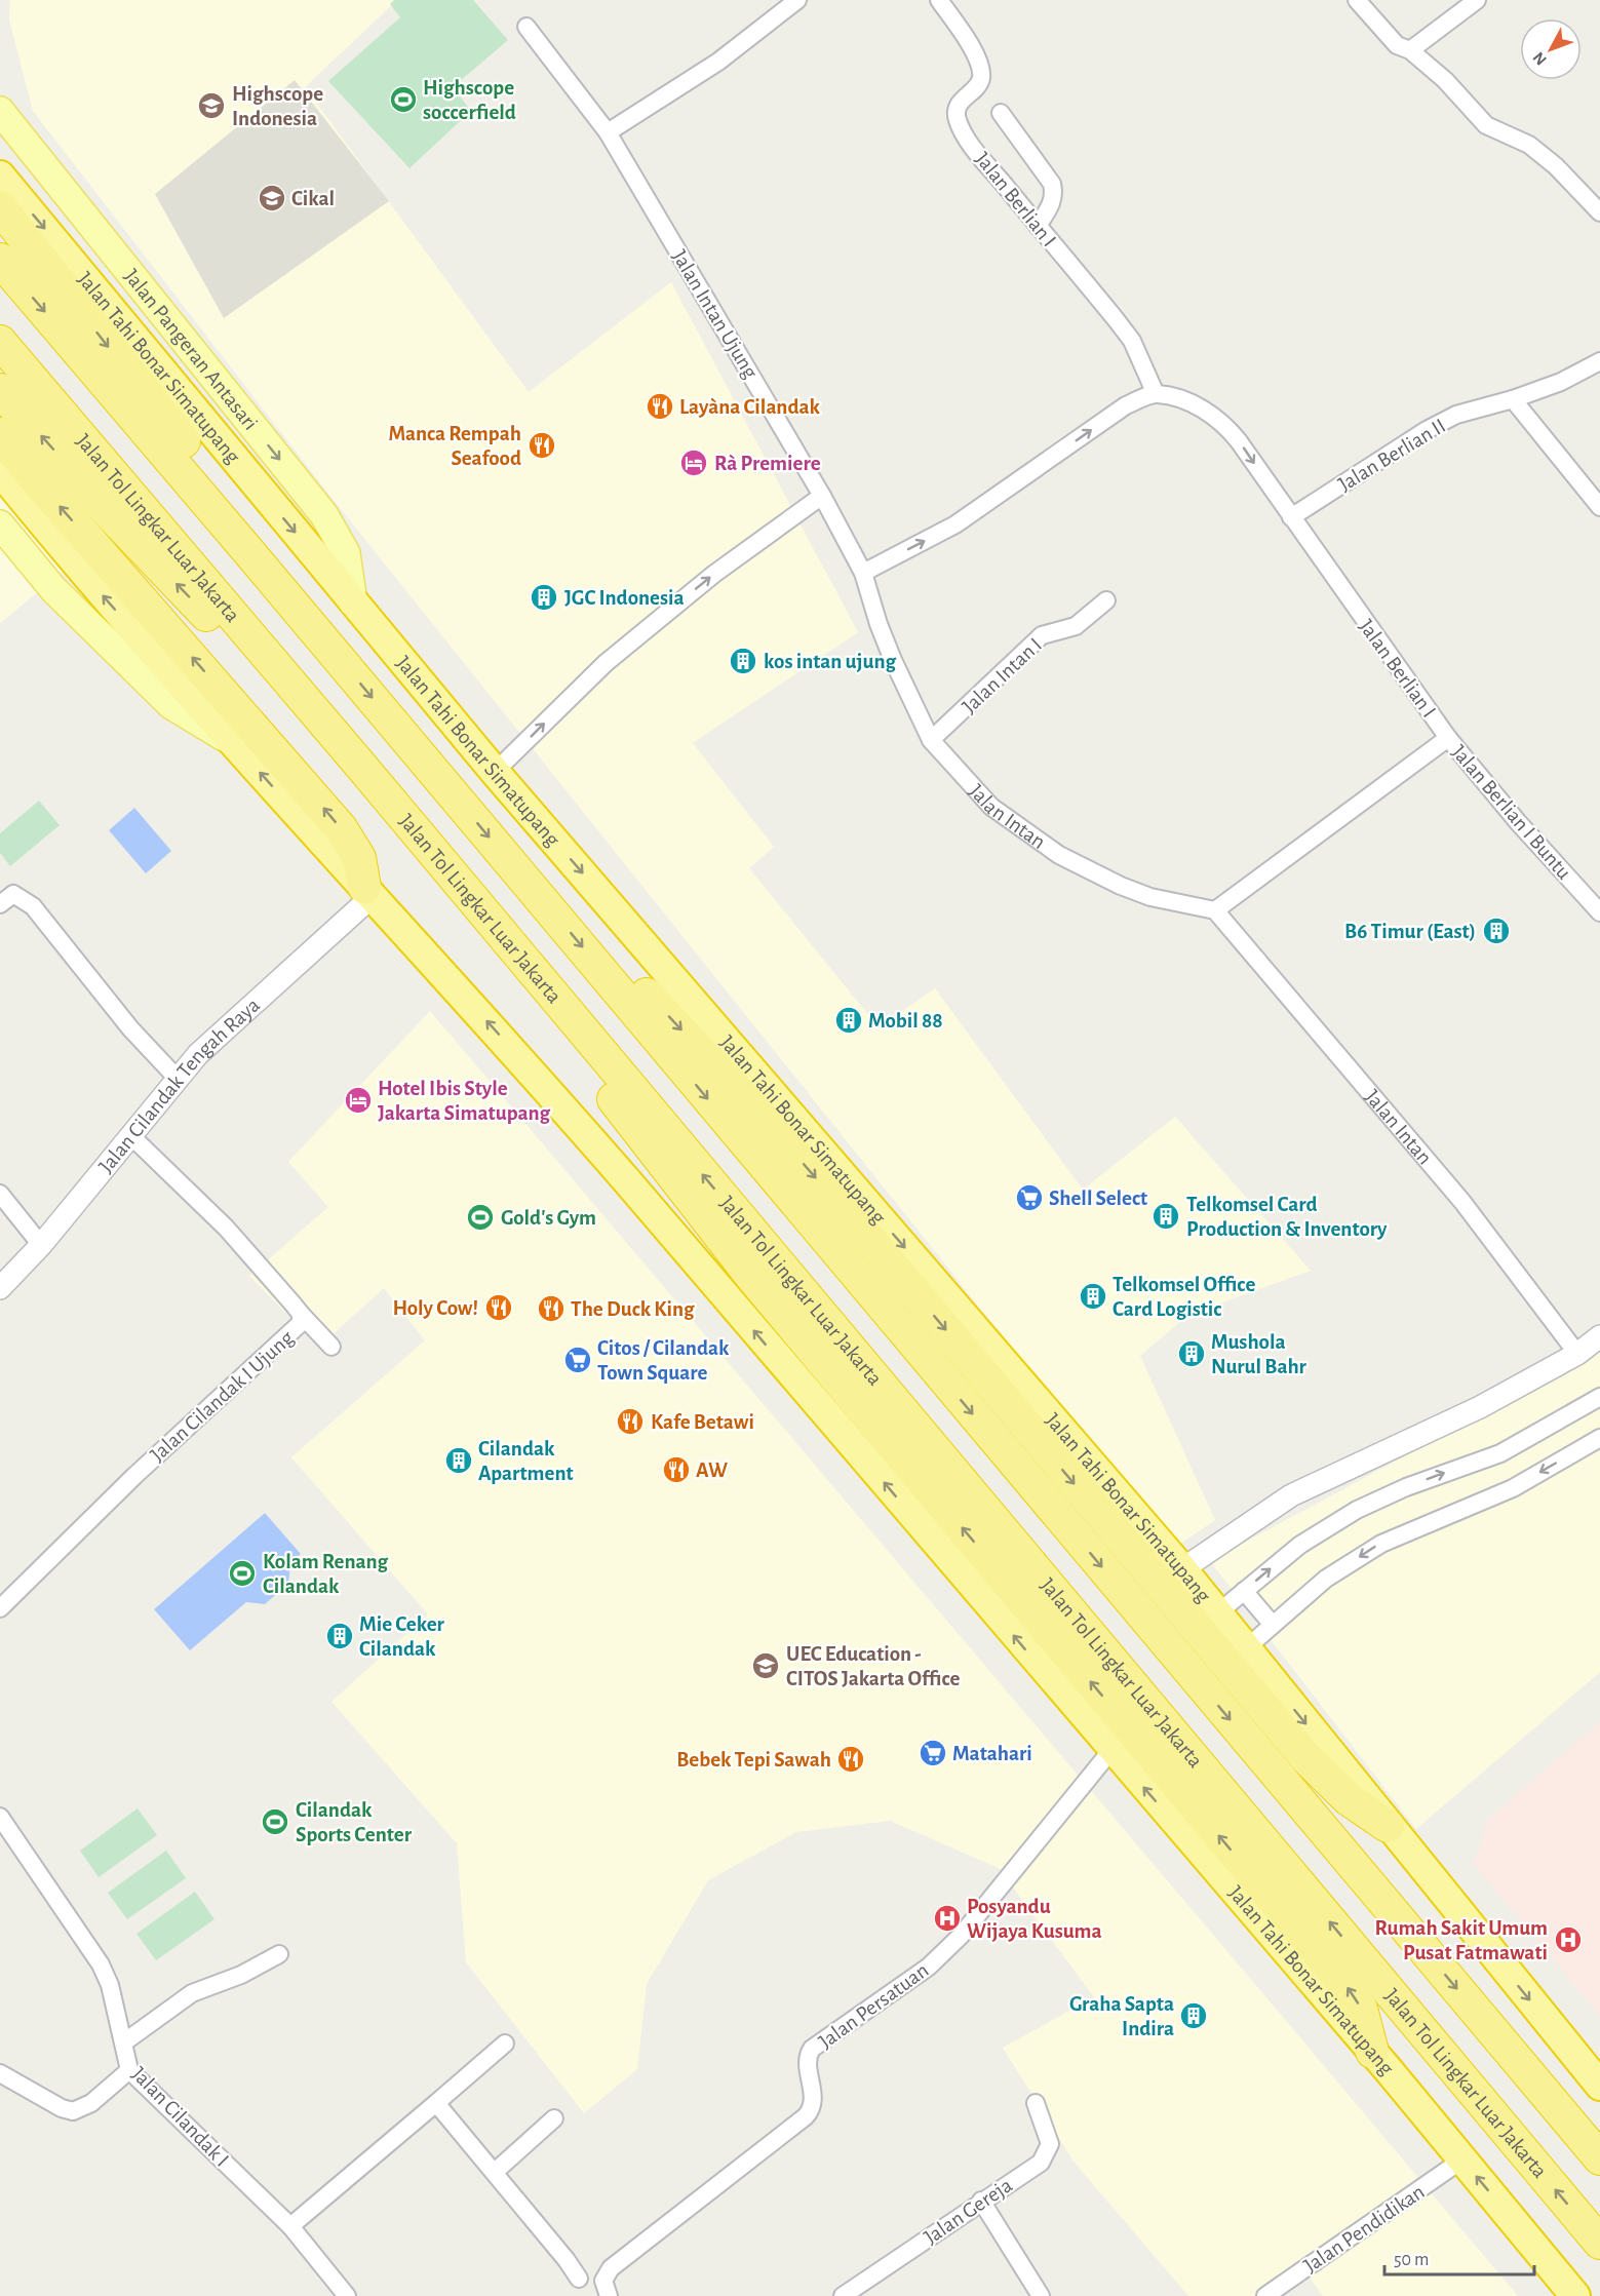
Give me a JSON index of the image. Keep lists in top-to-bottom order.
{
  "streets": {
    "highway": ["Jalan Tahi Bonar Simatupang", "Jalan Tol Lingkar Luar Jakarta"],
    "main road": ["Jalan Pangeran Antasari"],
    "street": [
      "Jalan Berlian I",
      "Jalan Intan Ujung",
      "Jalan Berlian II",
      "Jalan Intan I",
      "Jalan Berlian I Buntu",
      "Jalan Intan",
      "Jalan Cilandak Tengah Raya",
      "Jalan Cilandak I Ujung",
      "Jalan Persatuan",
      "Jalan Cilandak I",
      "Jalan Gereja",
      "Jalan Pendidikan"
    ]
  },
  "crossings": [
    ["Jalan Berlian I", "Jalan Berlian II"],
    ["Jalan Berlian I", "Jalan Berlian I Buntu"],
    ["Jalan Berlian I", "Jalan Intan"],
    ["Jalan Intan Ujung", "Jalan Intan"],
    ["Jalan Pangeran Antasari", "Jalan Tahi Bonar Simatupang"],
    ["Jalan Tahi Bonar Simatupang", "Jalan Cilandak Tengah Raya"],
    ["Jalan Tahi Bonar Simatupang", "Jalan Persatuan"],
    ["Jalan Tahi Bonar Simatupang", "Jalan Pendidikan"],
    ["Jalan Intan I", "Jalan Intan"],
    ["Jalan Cilandak Tengah Raya", "Jalan Cilandak I Ujung"]
  ],
  "one_way": ["Jalan Pangeran Antasari"],
  "places": {
    "sports": [
      "Highscope soccerfield",
      "Gold's Gym",
      "Kolam Renang Cilandak",
      "Cilandak Sports Center"
    ],
    "school or university": ["Highscope Indonesia", "Cikal", "UEC Education - CITOS Jakarta Office"],
    "restaurant": [
      "Layàna Cilandak",
      "Manca Rempah Seafood",
      "Holy Cow!",
      "The Duck King",
      "Kafe Betawi",
      "AW",
      "Bebek Tepi Sawah"
    ],
    "hotel": ["Rà Premiere", "Hotel Ibis Style Jakarta Simatupang"],
    "building": [
      "JGC Indonesia",
      "kos intan ujung",
      "B6 Timur (East)",
      "Mobil 88",
      "Telkomsel Card Production & Inventory",
      "Telkomsel Office Card Logistic",
      "Mushola Nurul Bahr",
      "Cilandak Apartment",
      "Mie Ceker Cilandak",
      "Graha Sapta Indira"
    ],
    "supermarket": ["Shell Select", "Citos / Cilandak Town Square", "Matahari"],
    "hospital": ["Posyandu Wijaya Kusuma", "Rumah Sakit Umum Pusat Fatmawati"]
  },
  "scale_bar": "50 m",
  "north": "bottom left"
}
